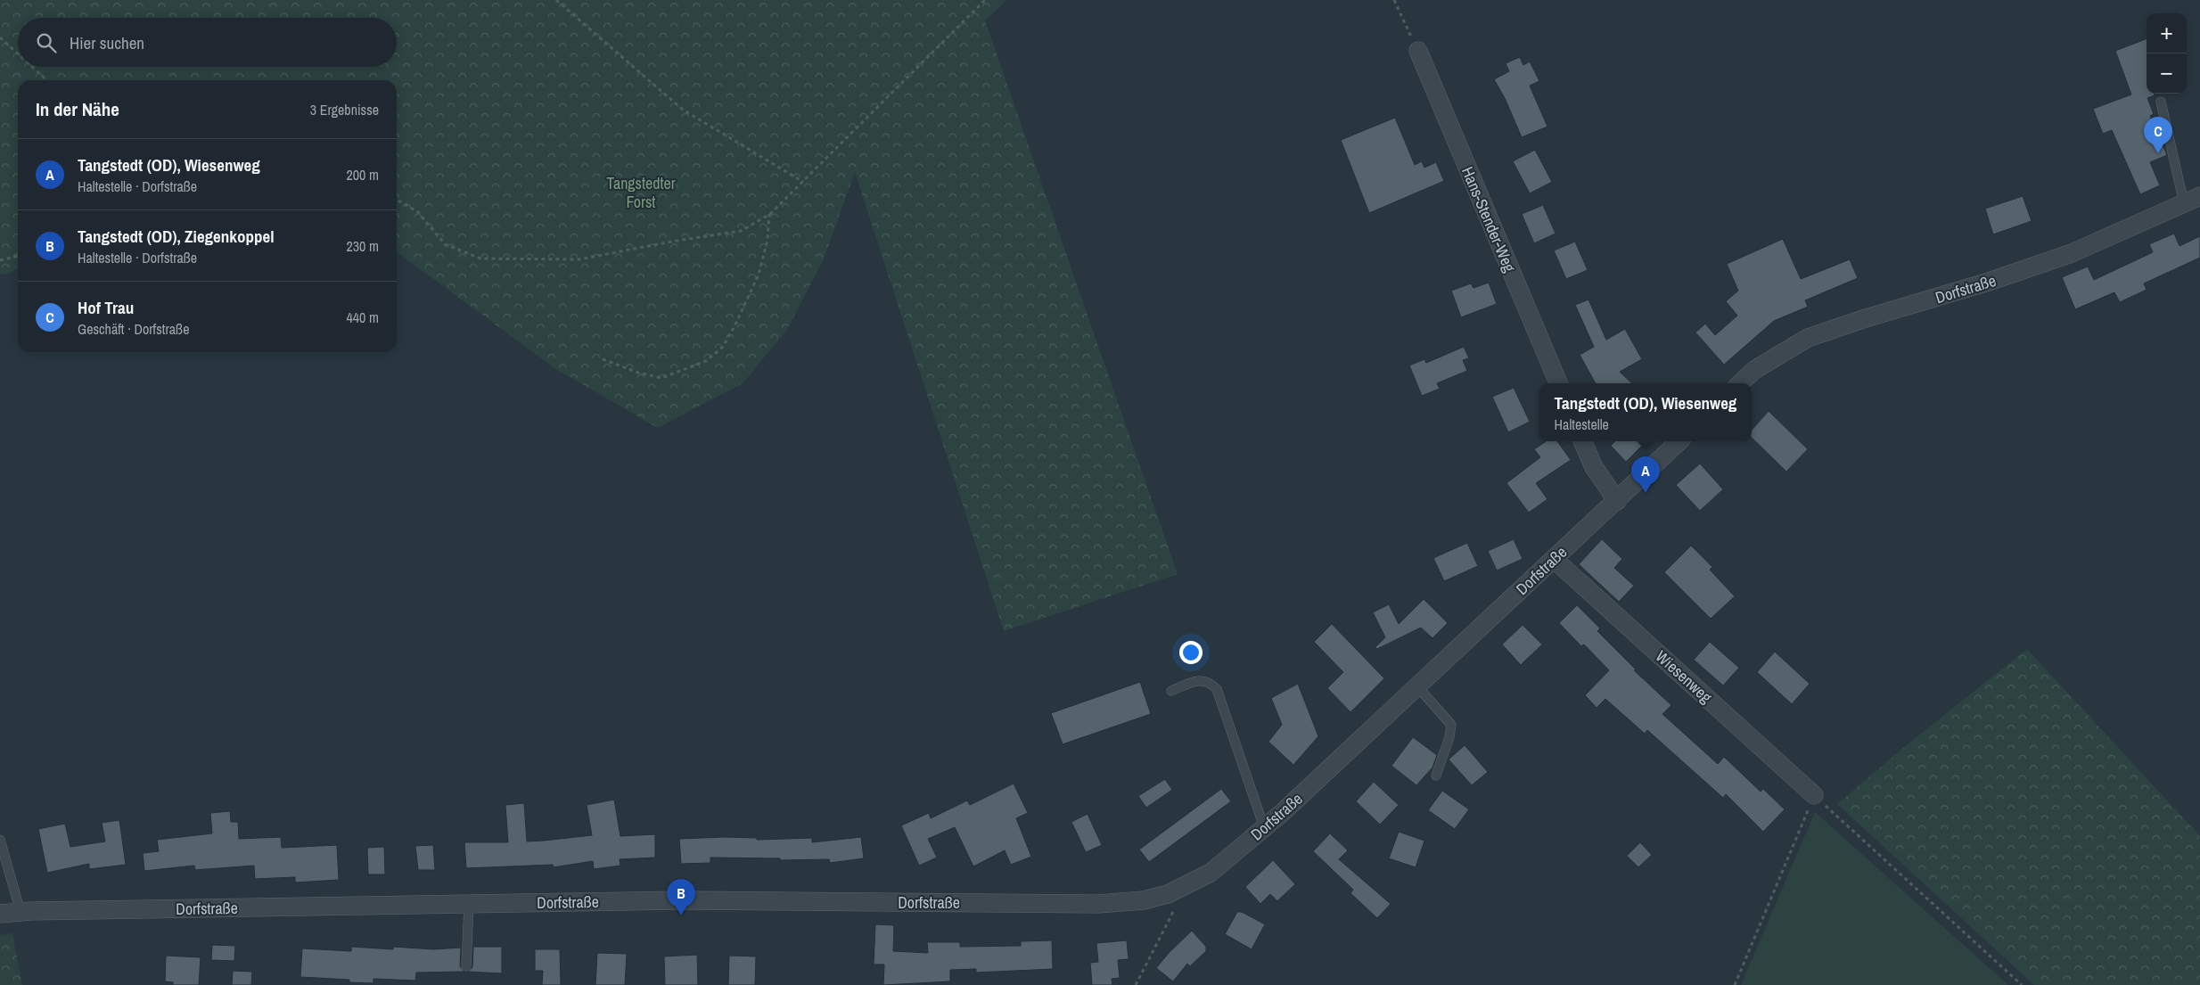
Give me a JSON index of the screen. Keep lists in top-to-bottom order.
{
  "streets": {
    "street": ["Hans-Stender-Weg", "Dorfstraße", "Wiesenweg"]
  },
  "crossings": [
    ["Dorfstraße", "Wiesenweg"]
  ],
  "parks": ["Tangstedter Forst"],
  "page": {
    "map_buttons": ["+", "−"],
    "search": "Hier suchen",
    "heading": ["In der Nähe", "3 Ergebnisse"],
    "pins": ["C", "A", "B"],
    "list": [
      {
        "mark": "A",
        "name": "Tangstedt (OD), Wiesenweg",
        "note": "Haltestelle · Dorfstraße",
        "value": "200 m"
      },
      {
        "mark": "B",
        "name": "Tangstedt (OD), Ziegenkoppel",
        "note": "Haltestelle · Dorfstraße",
        "value": "230 m"
      },
      {
        "mark": "C",
        "name": "Hof Trau",
        "note": "Geschäft · Dorfstraße",
        "value": "440 m"
      }
    ],
    "popup": ["Tangstedt (OD), Wiesenweg", "Haltestelle"]
  }
}
